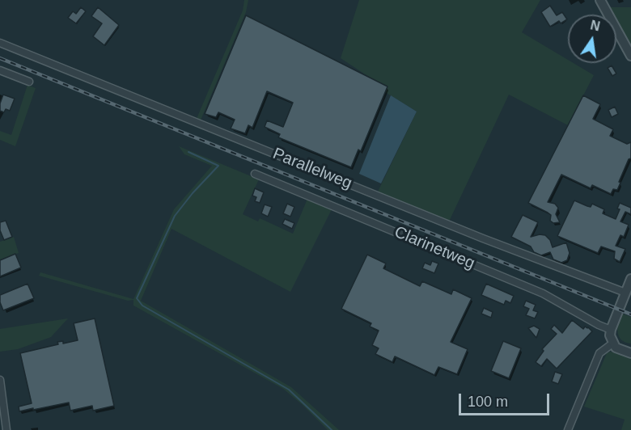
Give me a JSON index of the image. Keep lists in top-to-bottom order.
{
  "streets": {
    "street": ["Parallelweg", "Clarinetweg"]
  },
  "scale_bar": "100 m",
  "north": "top"
}
